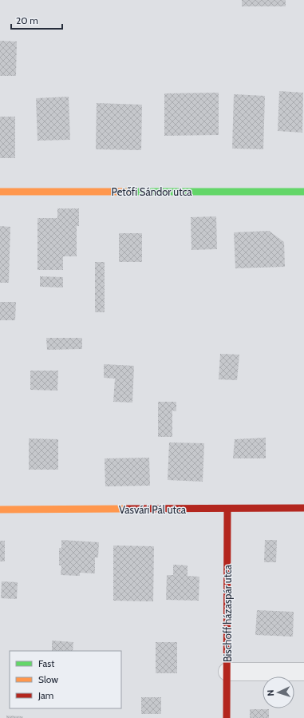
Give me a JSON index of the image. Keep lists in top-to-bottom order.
{
  "streets": {
    "street": ["Petőfi Sándor utca", "Vasvári Pál utca", "Bischoff házaspár utca"]
  },
  "crossings": [
    ["Vasvári Pál utca", "Bischoff házaspár utca"]
  ],
  "legend": ["Fast", "Slow", "Jam"],
  "scale_bar": "20 m",
  "north": "left"
}
